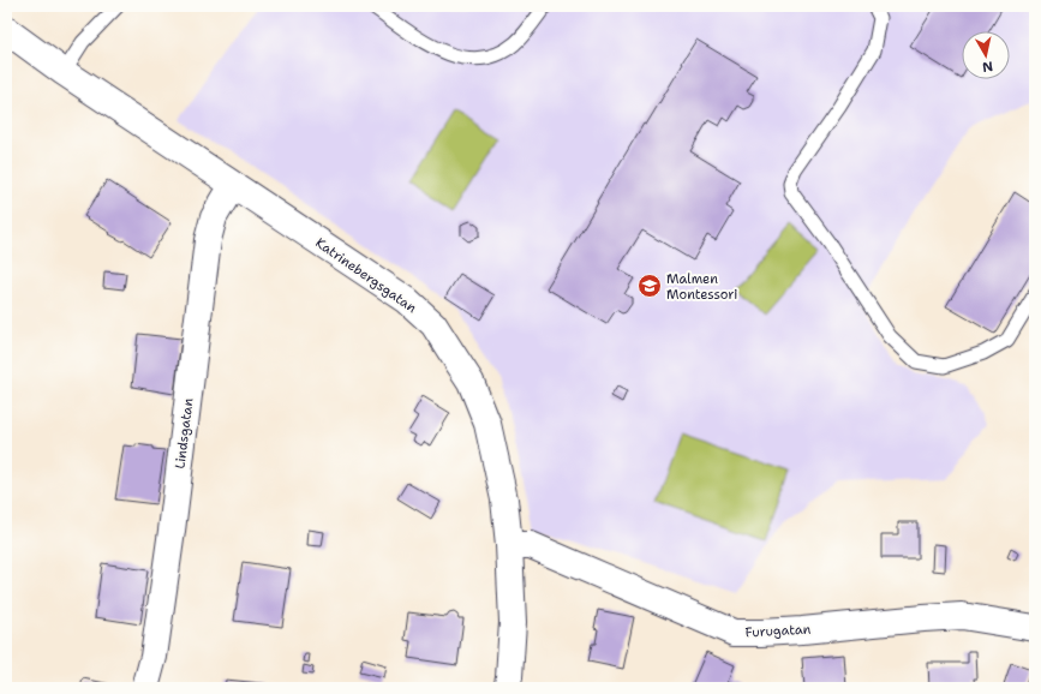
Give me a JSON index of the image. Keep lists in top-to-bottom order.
{
  "streets": {
    "street": ["Katrinebergsgatan", "Lindsgatan", "Furugatan"]
  },
  "crossings": [
    ["Katrinebergsgatan", "Lindsgatan"],
    ["Katrinebergsgatan", "Furugatan"]
  ],
  "places": {
    "school or university": ["Malmen Montessori"]
  },
  "north": "bottom"
}
